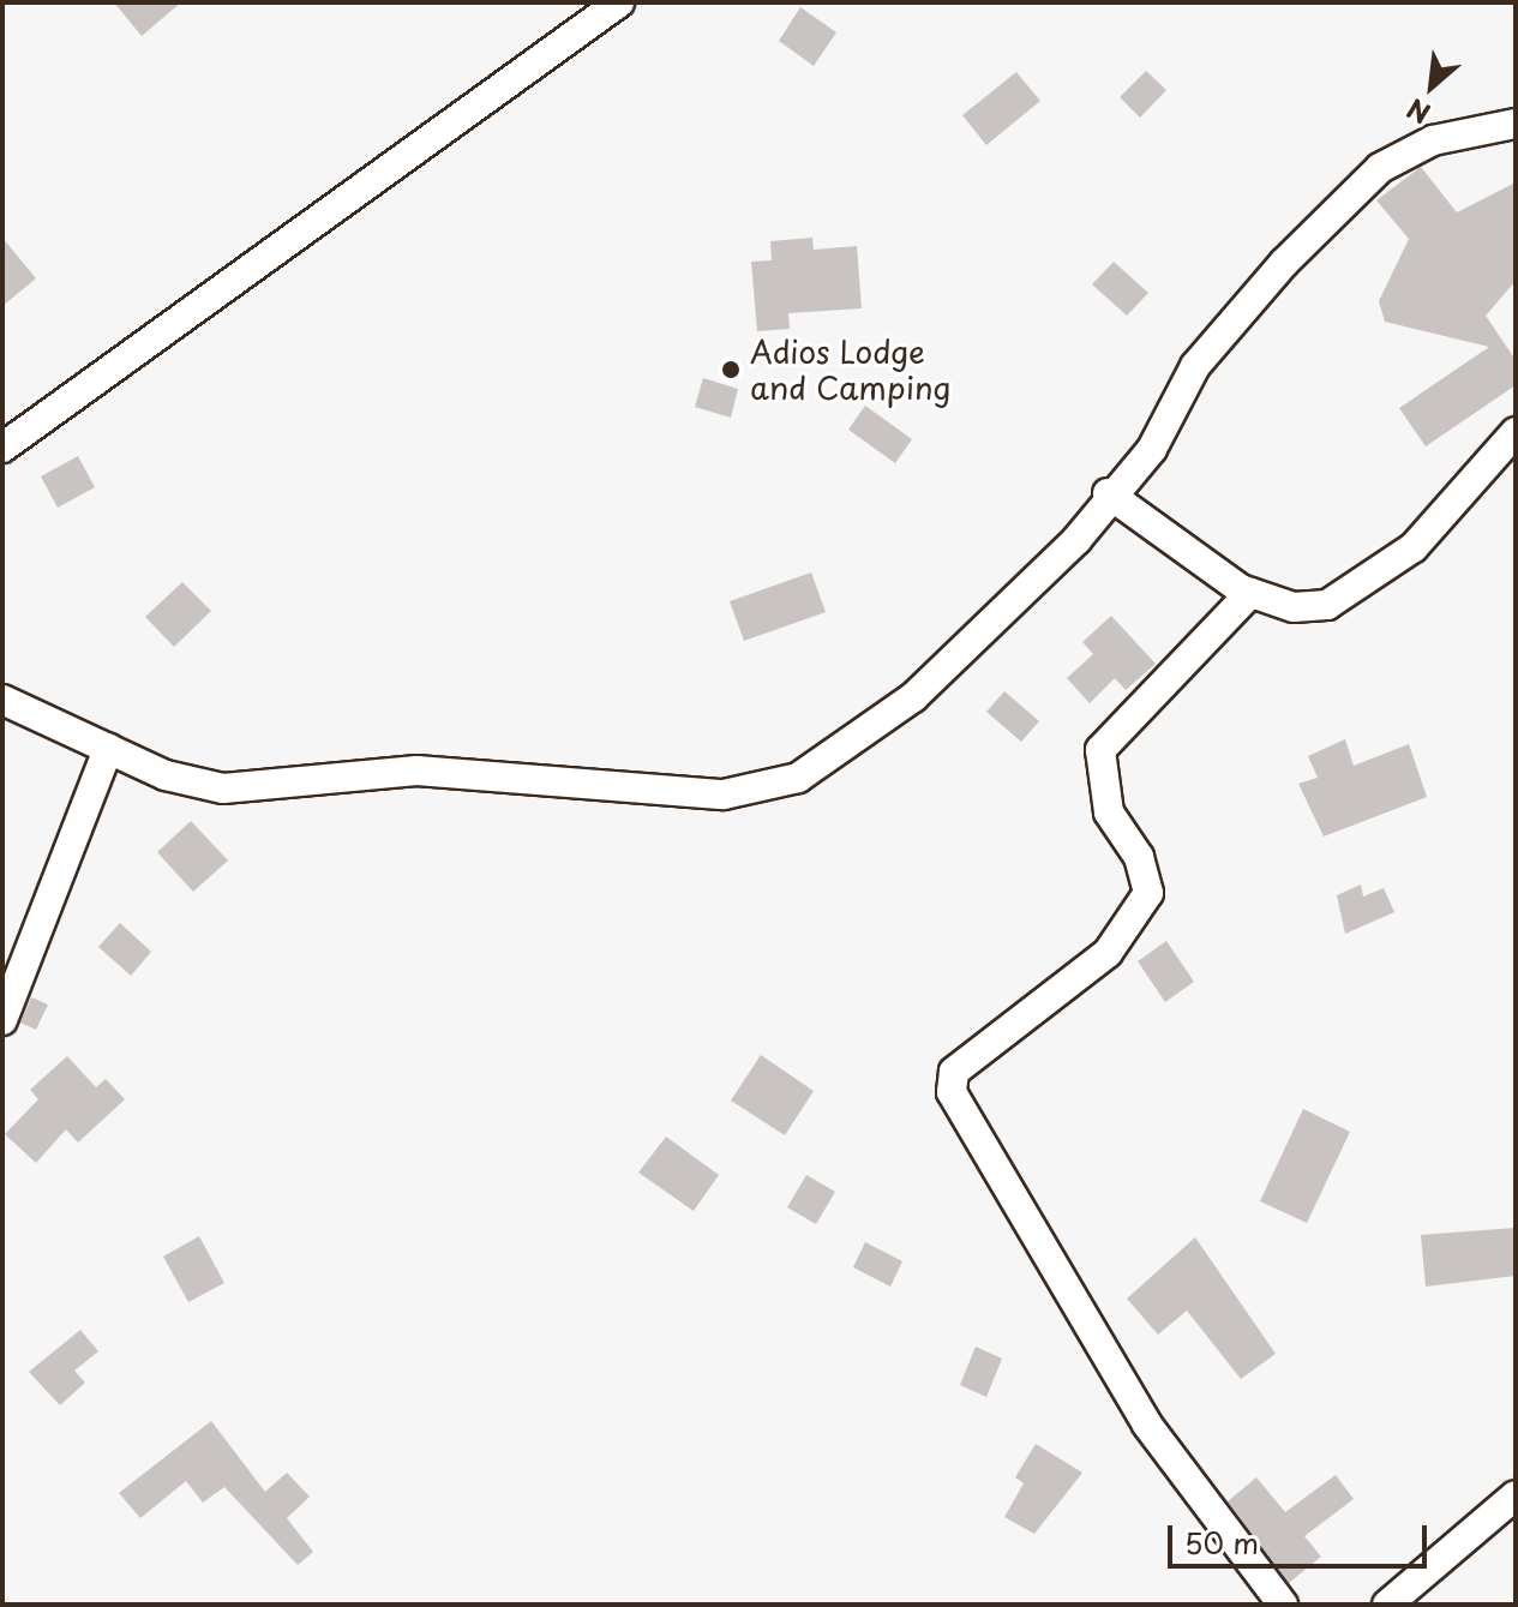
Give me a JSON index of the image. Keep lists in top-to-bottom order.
{
  "places": ["Adios Lodge and Camping"],
  "scale_bar": "50 m",
  "north": "bottom left"
}
